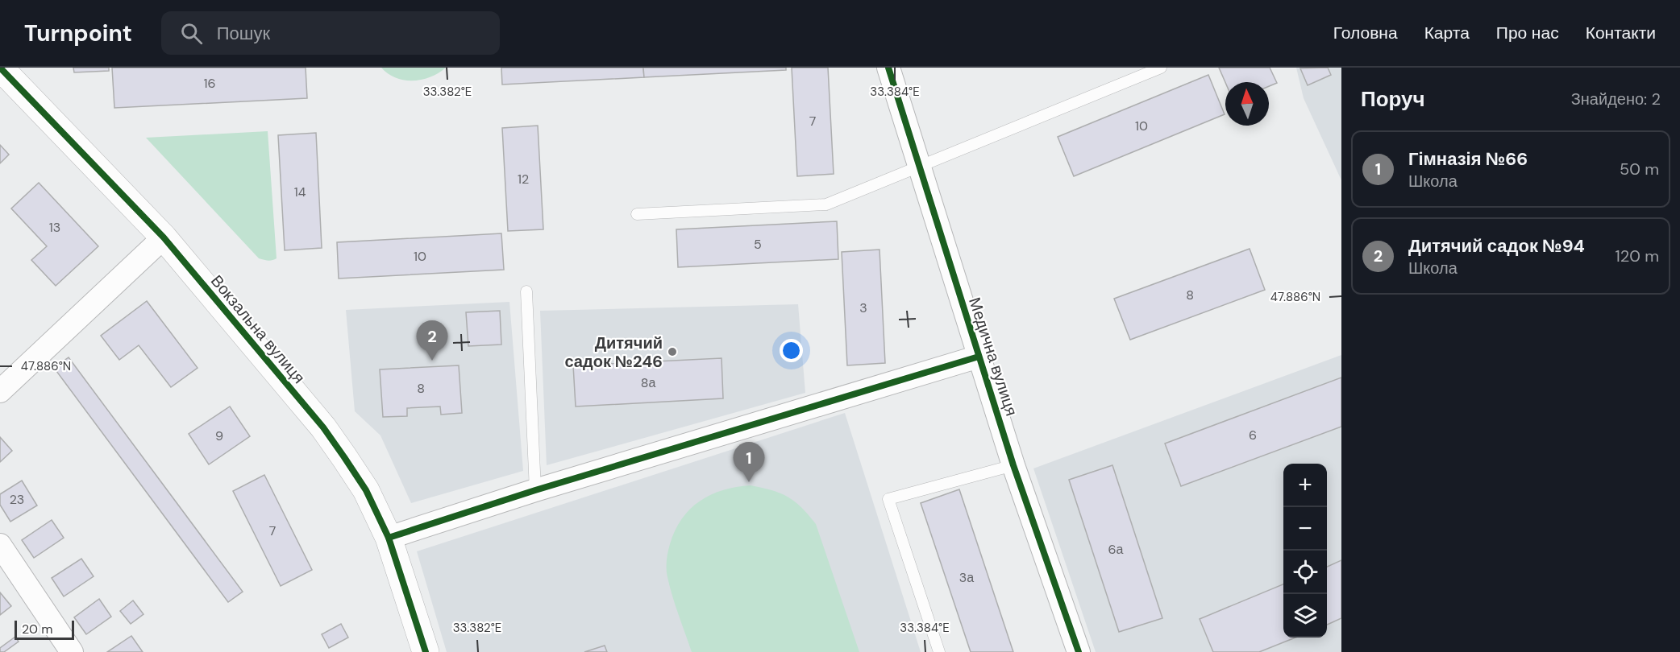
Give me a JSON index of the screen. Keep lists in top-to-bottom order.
{
  "streets": {
    "street": ["Вокзальна вулиця", "Медична вулиця"]
  },
  "places": ["Дитячий садок №246"],
  "house_numbers": [
    "16",
    "7",
    "10",
    "12",
    "14",
    "13",
    "5",
    "10",
    "8",
    "3",
    "8а",
    "8",
    "6",
    "9",
    "23",
    "7",
    "6а",
    "3а"
  ],
  "scale_bar": "20 m",
  "north": "top",
  "page": {
    "header": "Turnpoint",
    "search": "Пошук",
    "nav": [
      "Головна",
      "Карта",
      "Про нас",
      "Контакти"
    ],
    "heading": ["Поруч", "Знайдено: 2"],
    "list": [
      {
        "mark": "1",
        "name": "Гімназія №66",
        "note": "Школа",
        "value": "50 m"
      },
      {
        "mark": "2",
        "name": "Дитячий садок №94",
        "note": "Школа",
        "value": "120 m"
      }
    ],
    "pins": ["2", "1"],
    "map_buttons": ["+", "−"],
    "scale": "20 m"
  },
  "coordinates": ["33.382°E", "33.384°E", "47.886°N"]
}
